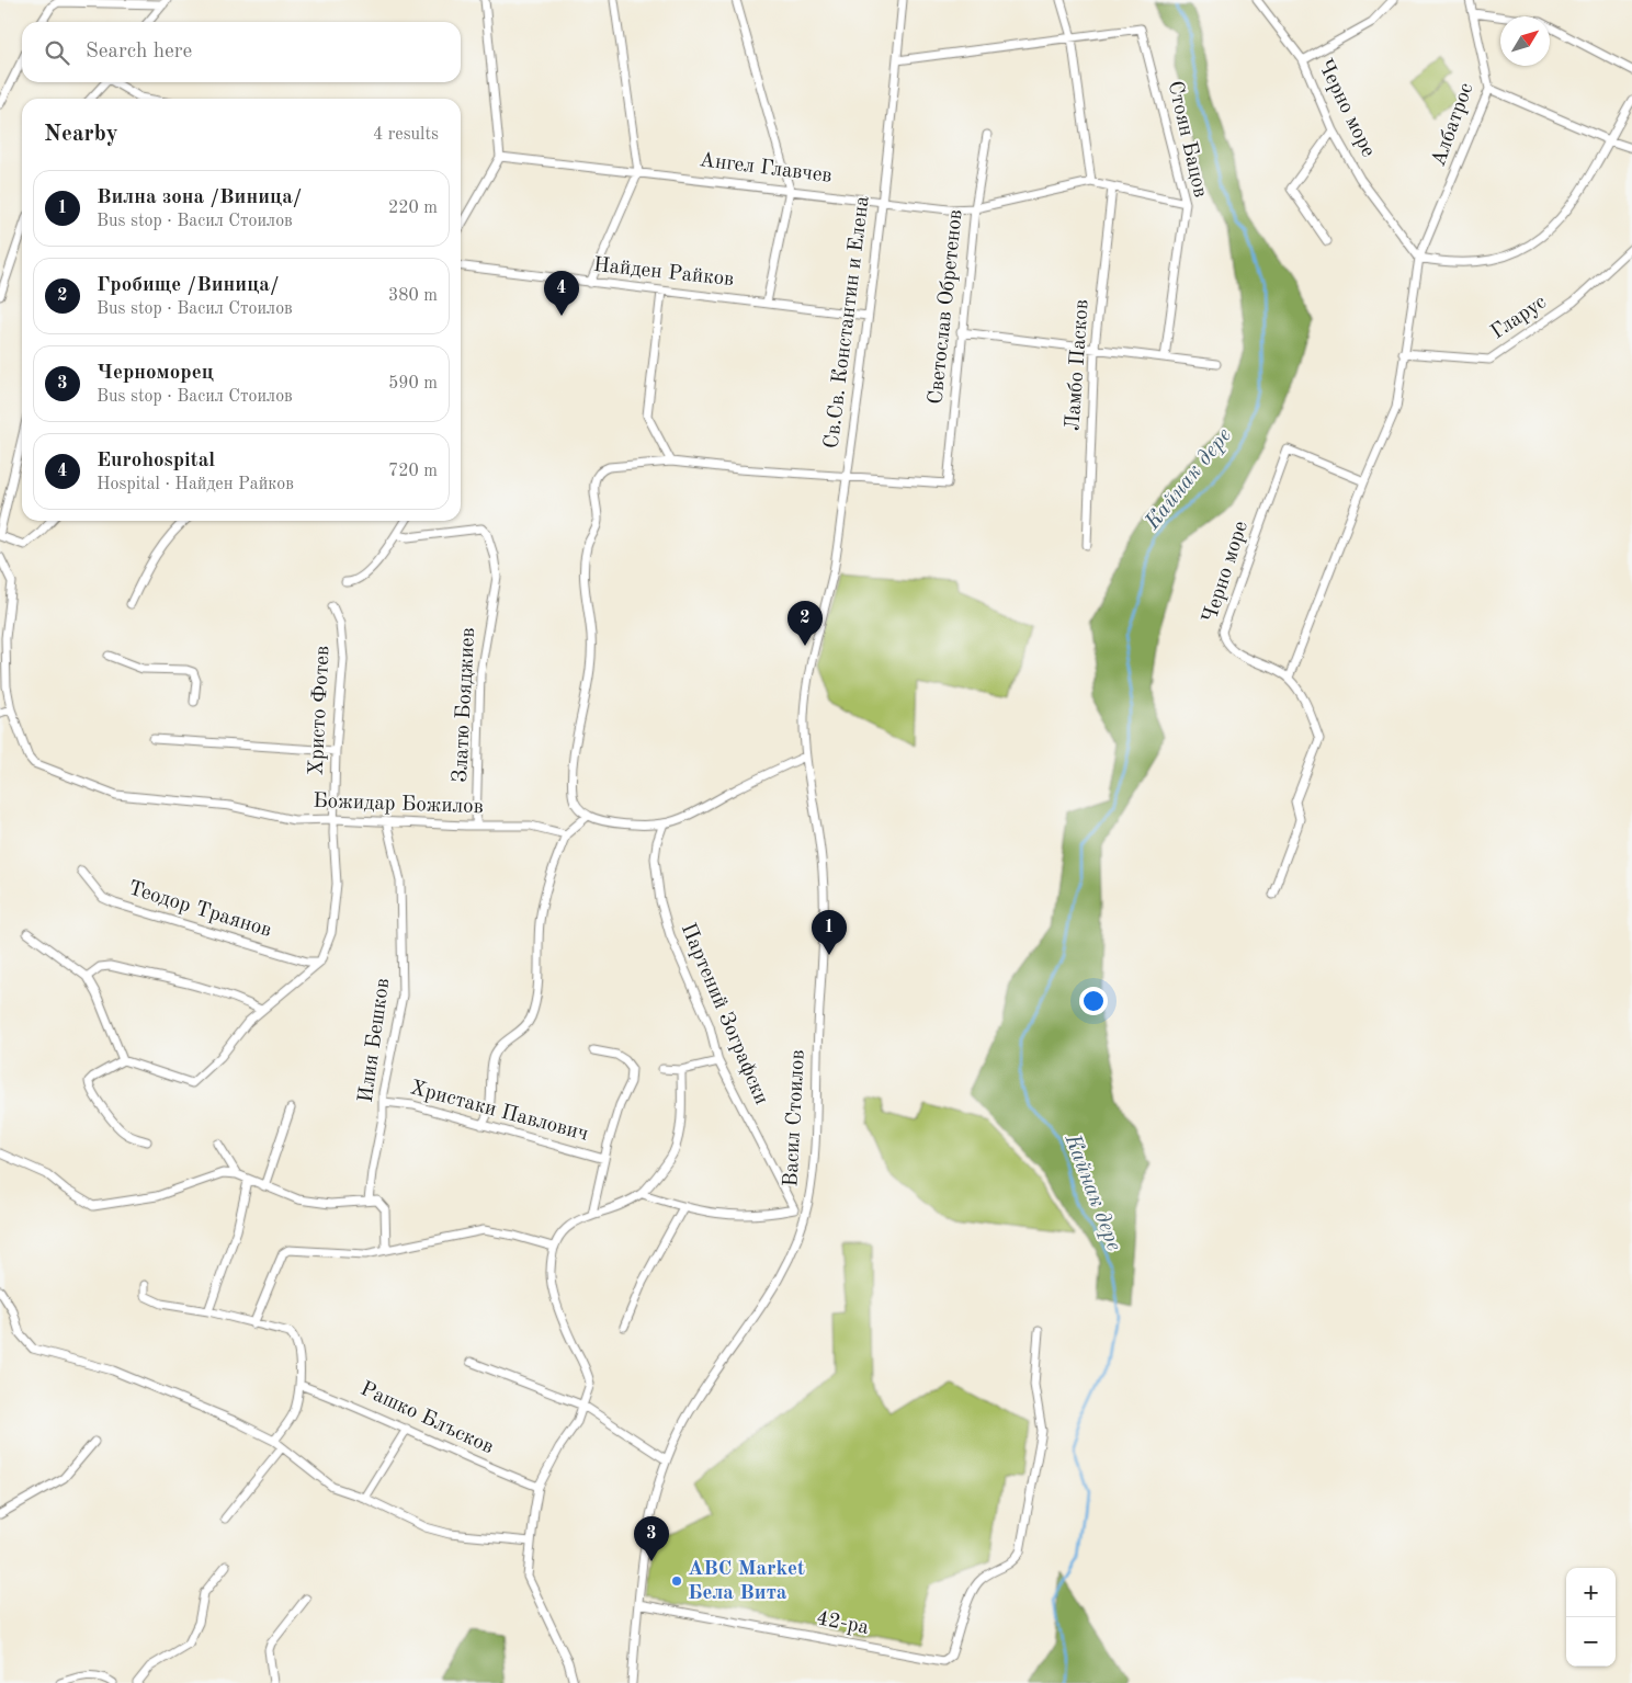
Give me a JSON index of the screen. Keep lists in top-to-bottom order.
{
  "streets": {
    "street": [
      "Черно море",
      "Албатрос",
      "Стоян Бацов",
      "Ангел Главчев",
      "Найден Райков",
      "Светослав Обретенов",
      "Гларус",
      "Св.Св. Константин и Елена",
      "Ламбо Пасков",
      "Златю Бояджиев",
      "Христо Фотев",
      "Божидар Божилов",
      "Теодор Траянов",
      "Партений Зографски",
      "Илия Бешков",
      "Христаки Павлович",
      "Васил Стоилов",
      "Рашко Блъсков",
      "42-ра"
    ]
  },
  "crossings": [
    ["Черно море", "Албатрос"],
    ["Стоян Бацов", "Ангел Главчев"],
    ["Ангел Главчев", "Светослав Обретенов"],
    ["Ангел Главчев", "Св.Св. Константин и Елена"],
    ["Ангел Главчев", "Ламбо Пасков"],
    ["Найден Райков", "Св.Св. Константин и Елена"],
    ["Светослав Обретенов", "Св.Св. Константин и Елена"],
    ["Св.Св. Константин и Елена", "Васил Стоилов"],
    ["Златю Бояджиев", "Божидар Божилов"],
    ["Христо Фотев", "Божидар Божилов"],
    ["Христо Фотев", "Теодор Траянов"],
    ["Божидар Божилов", "Илия Бешков"],
    ["Илия Бешков", "Христаки Павлович"],
    ["Васил Стоилов", "42-ра"]
  ],
  "water": ["Кайнак дере"],
  "places": ["ABC Market Бела Вита"],
  "north": "top right",
  "page": {
    "search": "Search here",
    "heading": ["Nearby", "4 results"],
    "list": [
      {
        "mark": "1",
        "name": "Вилна зона /Виница/",
        "note": "Bus stop · Васил Стоилов",
        "value": "220 m"
      },
      {
        "mark": "2",
        "name": "Гробище /Виница/",
        "note": "Bus stop · Васил Стоилов",
        "value": "380 m"
      },
      {
        "mark": "3",
        "name": "Черноморец",
        "note": "Bus stop · Васил Стоилов",
        "value": "590 m"
      },
      {
        "mark": "4",
        "name": "Eurohospital",
        "note": "Hospital · Найден Райков",
        "value": "720 m"
      }
    ],
    "pins": [
      "4",
      "2",
      "1",
      "3"
    ],
    "map_buttons": ["+", "−"]
  }
}
